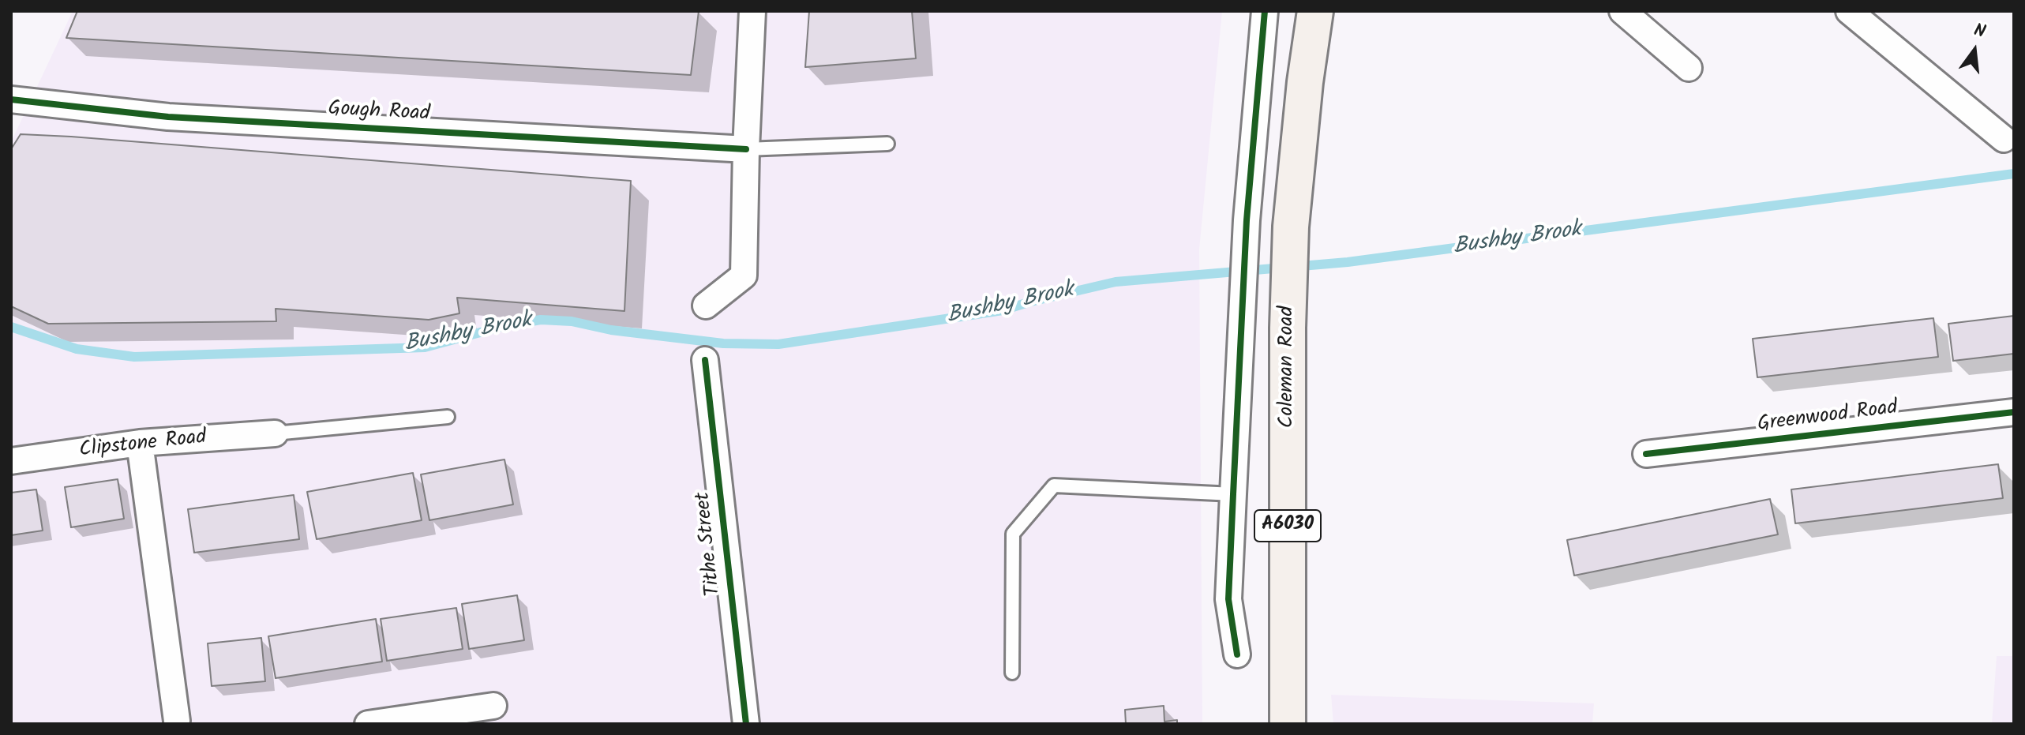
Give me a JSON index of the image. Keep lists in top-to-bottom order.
{
  "streets": {
    "highway": ["Coleman Road", "A6030"],
    "street": [
      "Gough Road",
      "Greenwood Road",
      "Clipstone Road",
      "Tithe Street"
    ]
  },
  "water": ["Bushby Brook"],
  "north": "top"
}
